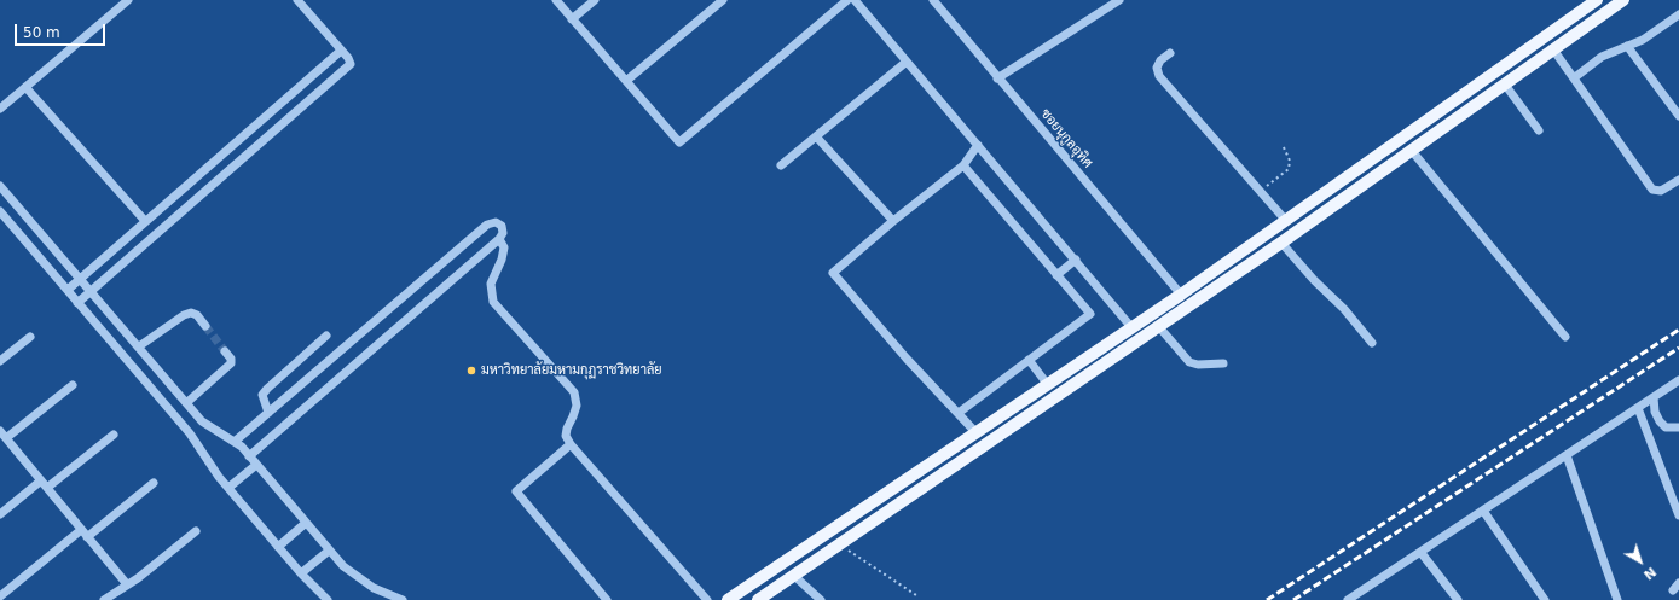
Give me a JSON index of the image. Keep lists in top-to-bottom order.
{
  "streets": {
    "street": ["ซอยนุกูลอุทิศ"]
  },
  "places": ["มหาวิทยาลัยมหามกุฏราชวิทยาลัย"],
  "scale_bar": "50 m",
  "north": "bottom right"
}
